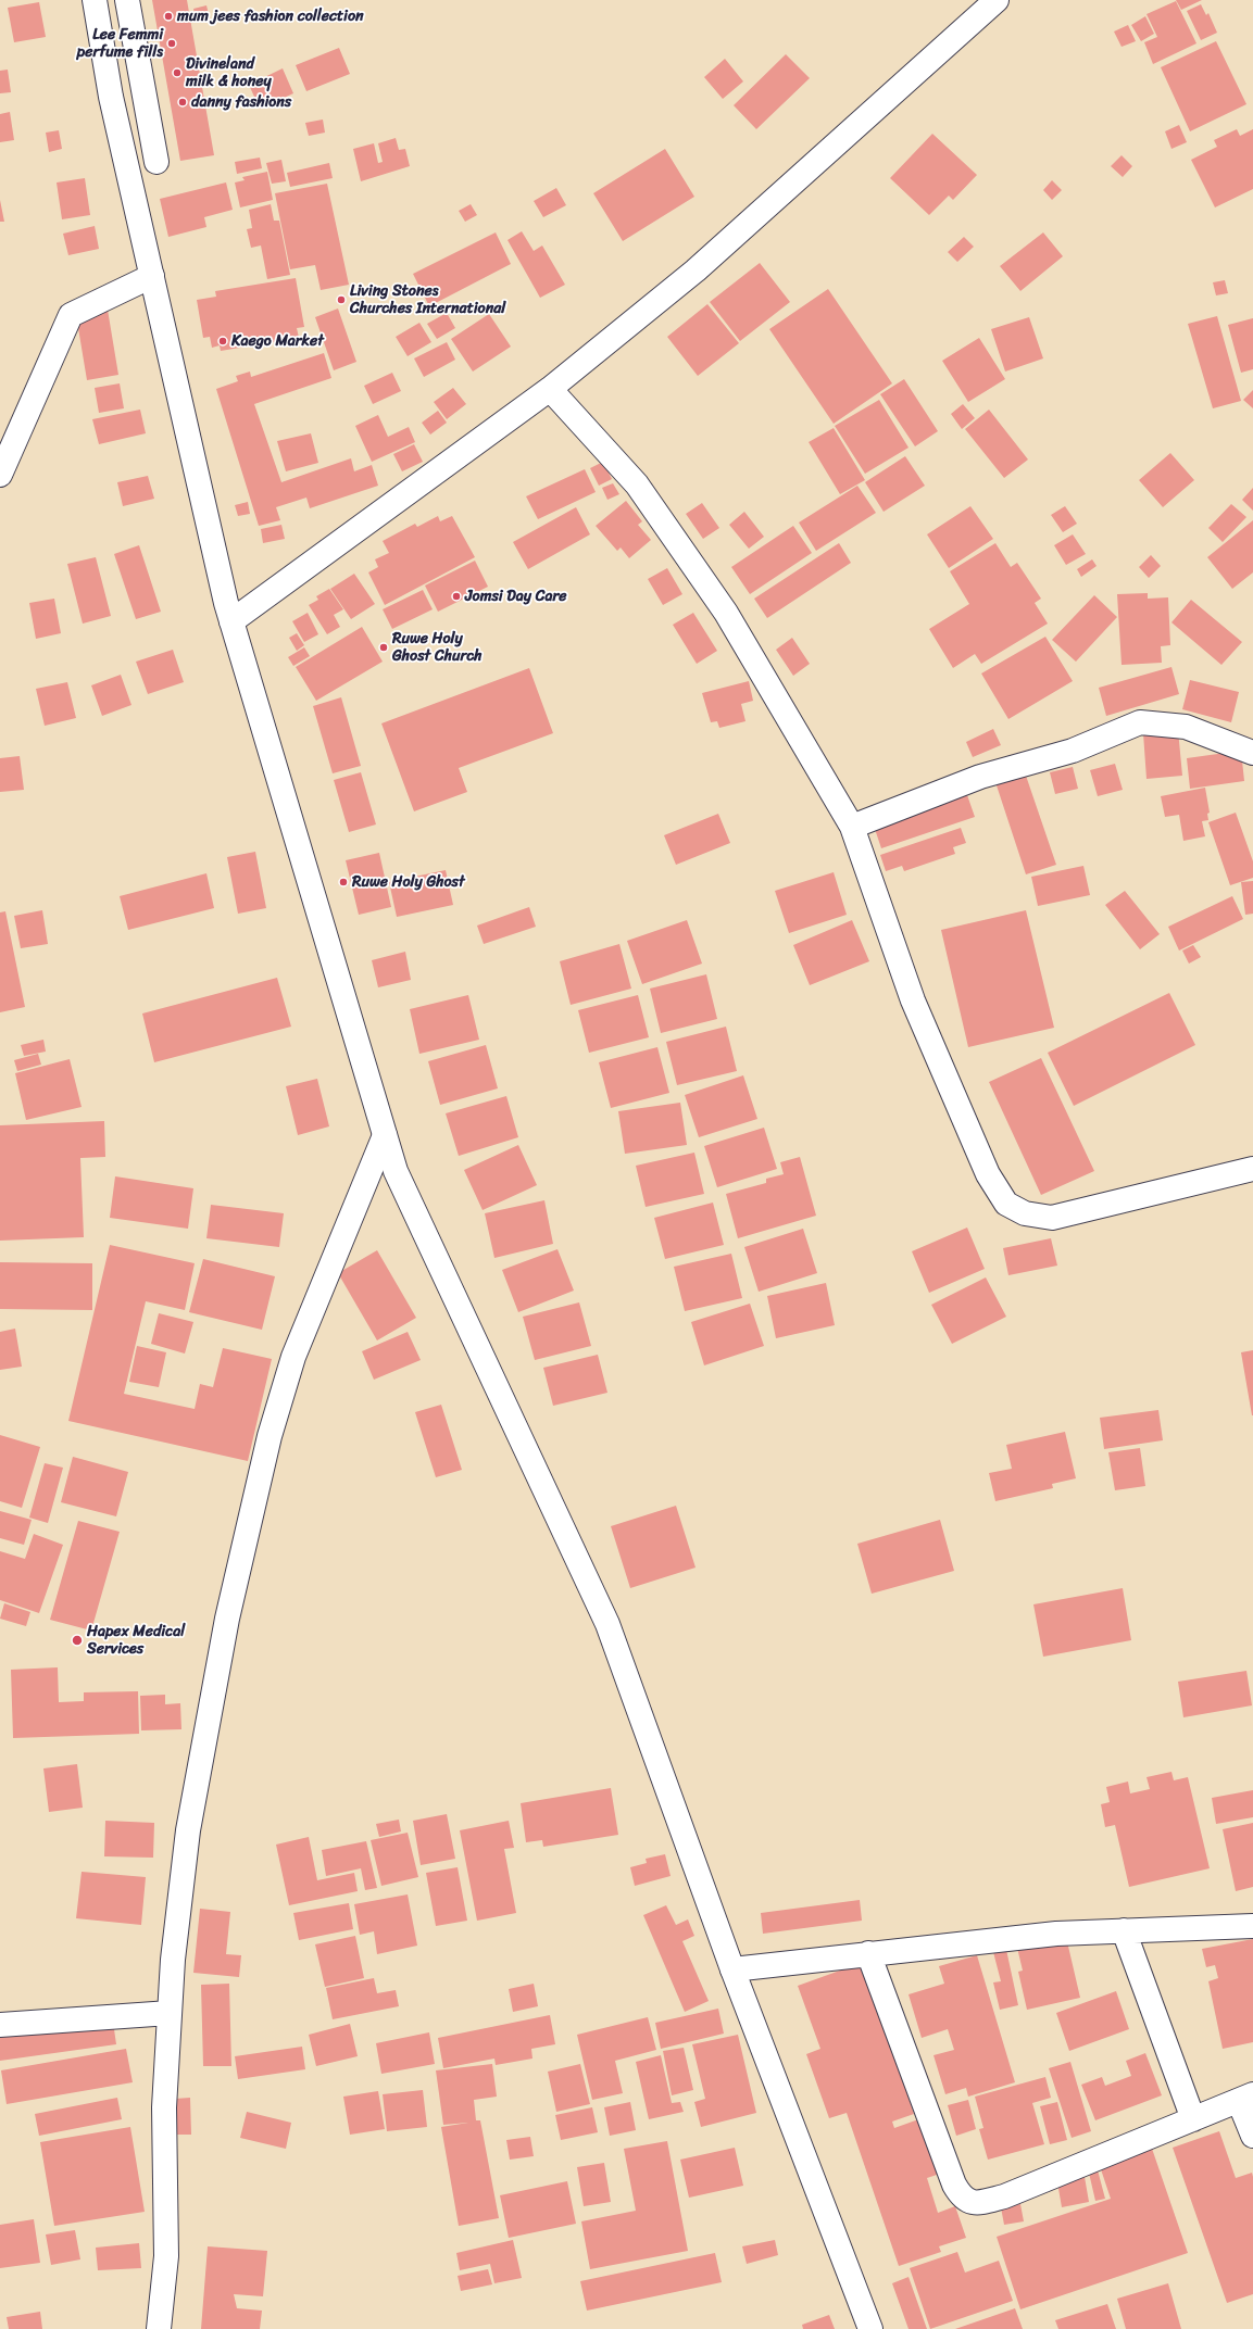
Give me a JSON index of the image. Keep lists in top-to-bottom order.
{
  "places": [
    "mum jees fashion collection",
    "Lee Femmi perfume fills",
    "Divineland milk & honey",
    "danny fashions",
    "Living Stones Churches International",
    "Kaego Market",
    "Jomsi Day Care",
    "Ruwe Holy Ghost Church",
    "Ruwe Holy Ghost",
    "Hapex Medical Services"
  ]
}
